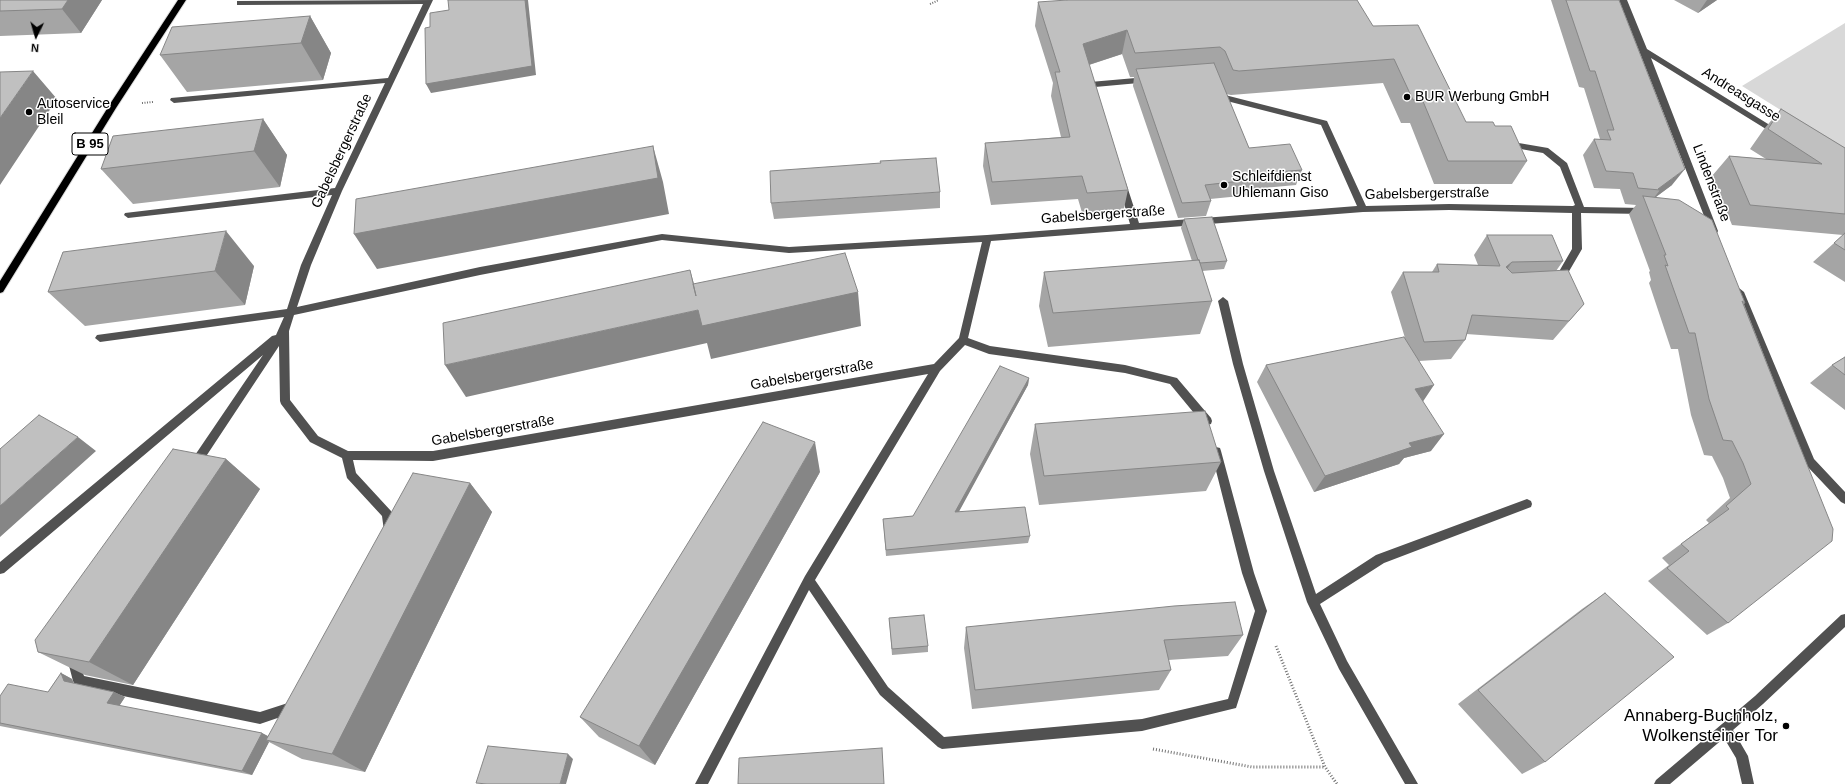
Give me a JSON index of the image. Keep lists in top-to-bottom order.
{
  "streets": {
    "main road": ["B 95"],
    "street": ["Andreasgasse", "Gabelsbergerstraße", "Lindenstraße"]
  },
  "crossings": [
    ["Andreasgasse", "Lindenstraße"]
  ],
  "places": [
    "BUR Werbung GmbH",
    "Autoservice Bleil",
    "Schleifdienst Uhlemann Giso",
    "Annaberg-Buchholz, Wolkensteiner Tor"
  ],
  "north": "bottom"
}
